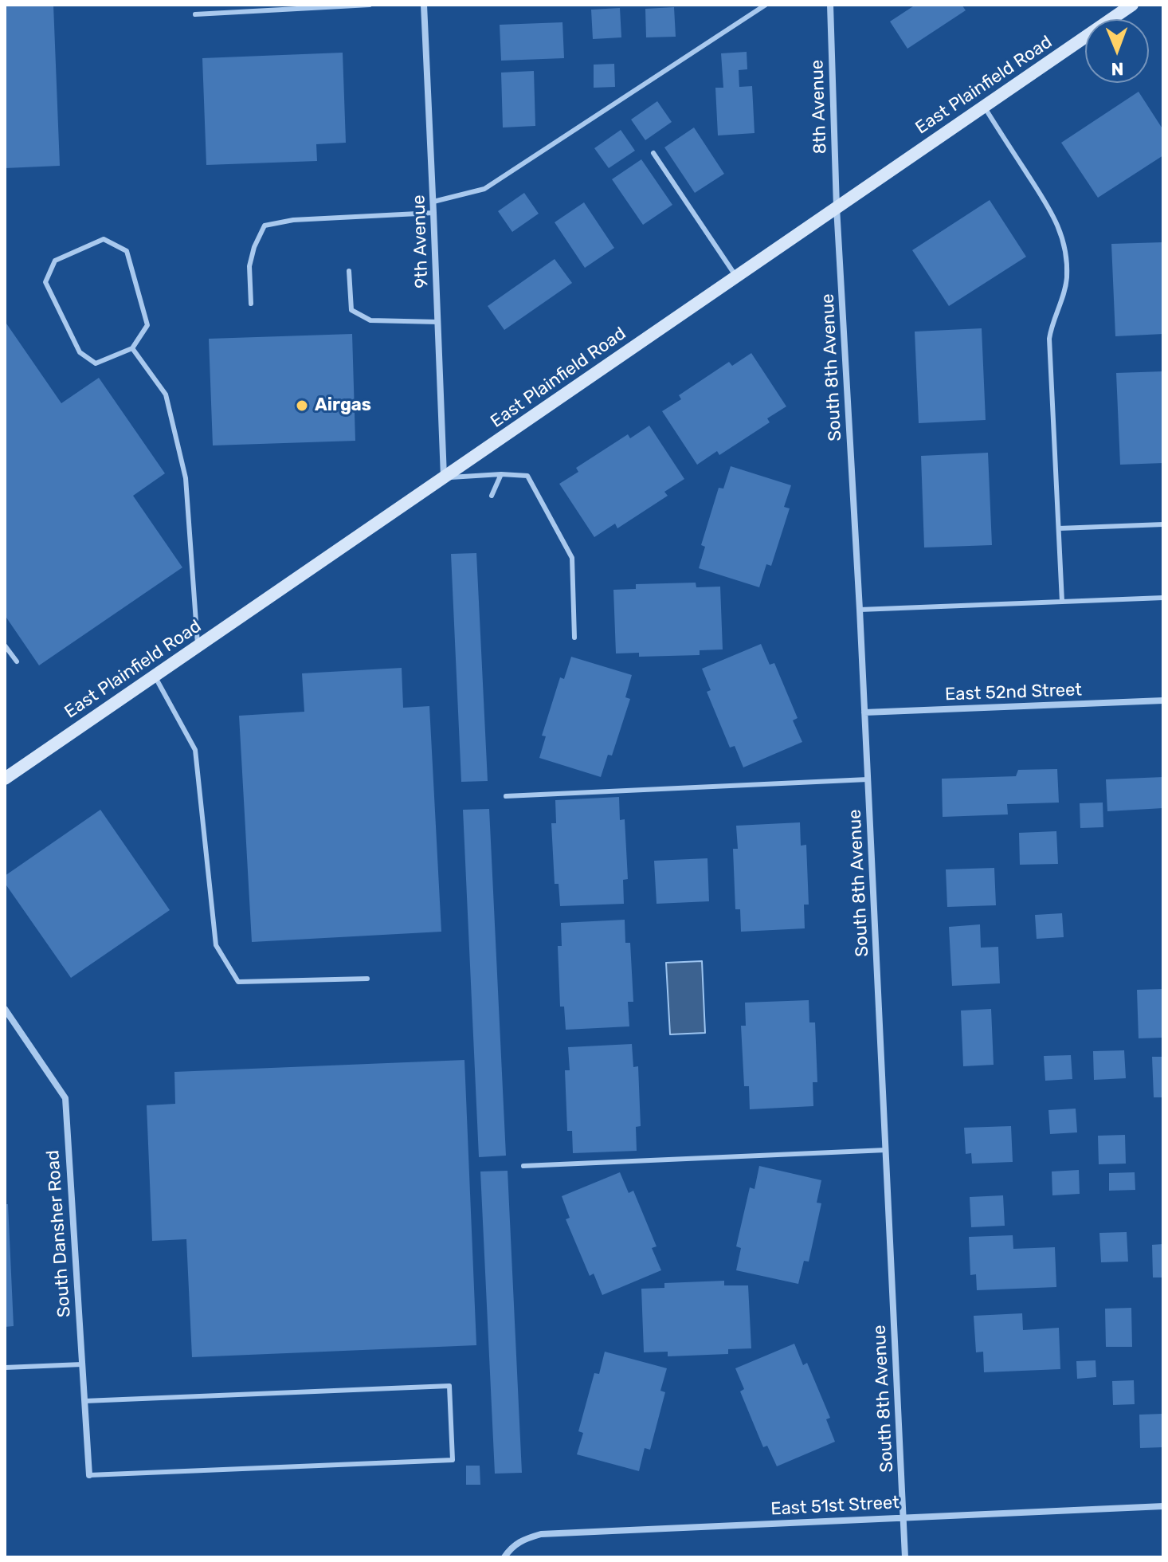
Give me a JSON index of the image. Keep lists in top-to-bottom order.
{
  "streets": {
    "main road": ["East Plainfield Road"],
    "street": [
      "8th Avenue",
      "9th Avenue",
      "South 8th Avenue",
      "East 52nd Street",
      "South Dansher Road",
      "East 51st Street"
    ]
  },
  "crossings": [
    ["East Plainfield Road", "8th Avenue"],
    ["East Plainfield Road", "9th Avenue"],
    ["East Plainfield Road", "South 8th Avenue"],
    ["8th Avenue", "South 8th Avenue"],
    ["South 8th Avenue", "East 52nd Street"],
    ["South 8th Avenue", "East 51st Street"]
  ],
  "places": ["Airgas"],
  "north": "bottom"
}
